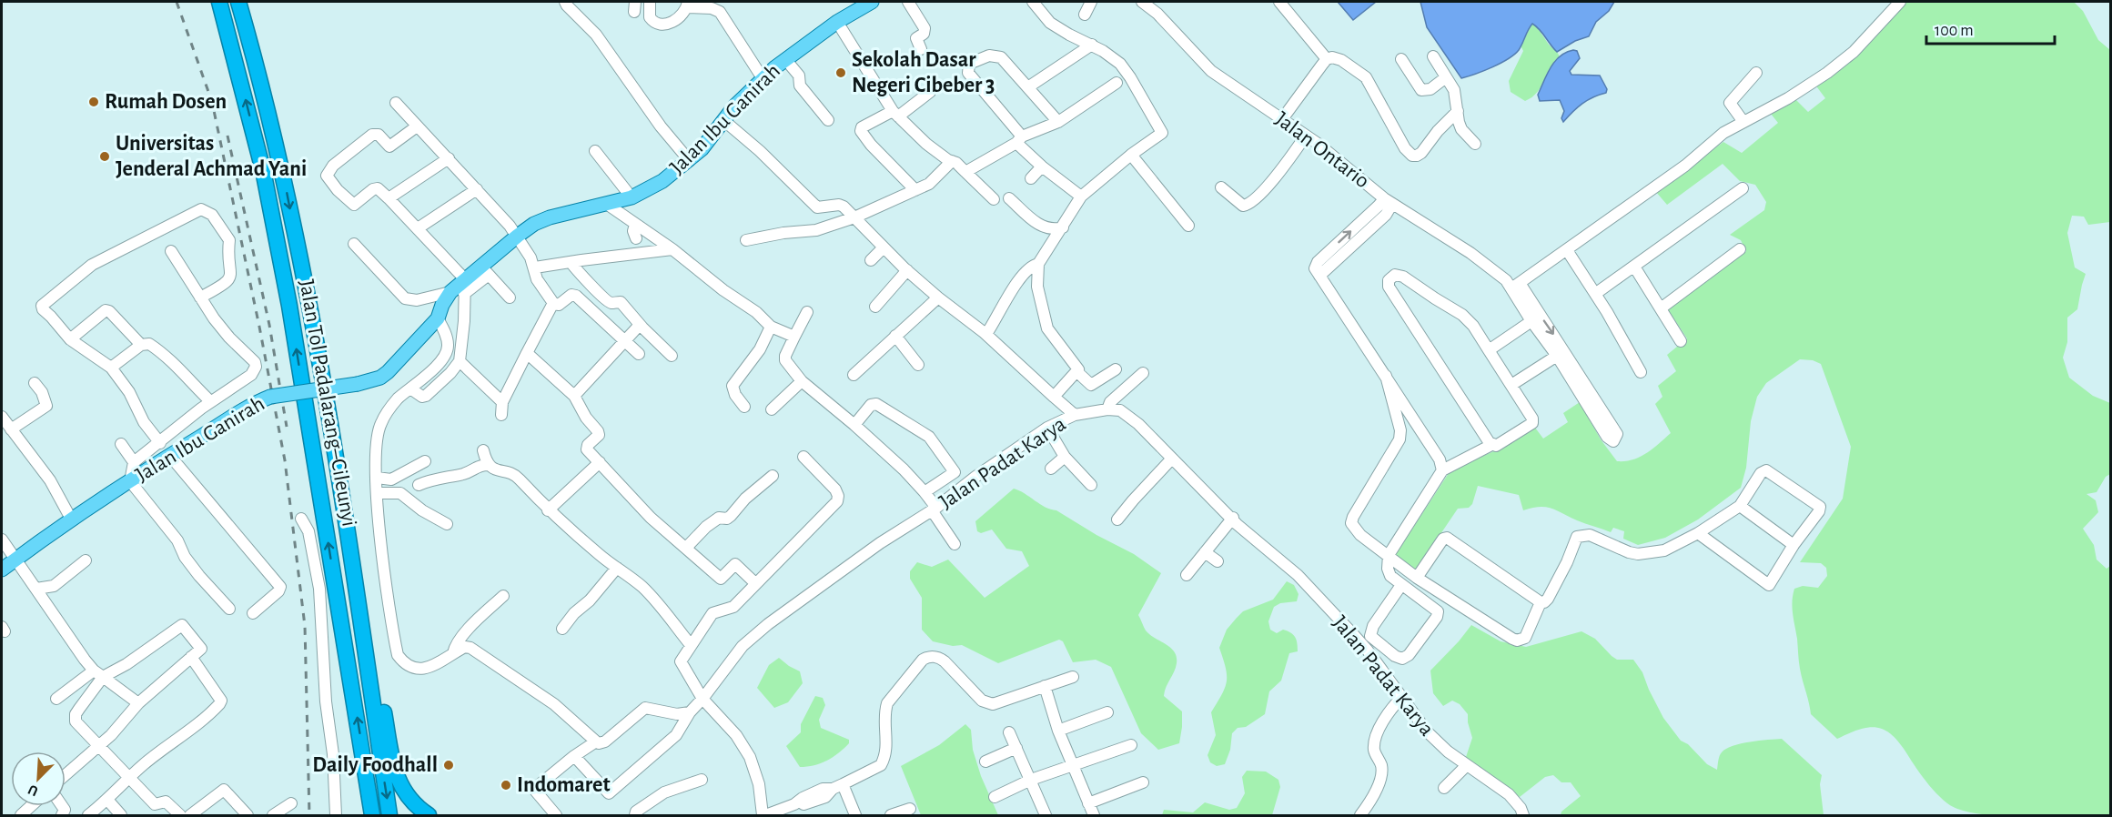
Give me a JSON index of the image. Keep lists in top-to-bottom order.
{
  "streets": {
    "highway": ["Jalan Tol Padalarang–Cileunyi"],
    "main road": ["Jalan Ibu Ganirah"],
    "street": ["Jalan Ontario", "Jalan Padat Karya"]
  },
  "places": [
    "Sekolah Dasar Negeri Cibeber 3",
    "Rumah Dosen",
    "Universitas Jenderal Achmad Yani",
    "Daily Foodhall",
    "Indomaret"
  ],
  "scale_bar": "100 m",
  "north": "bottom left"
}
